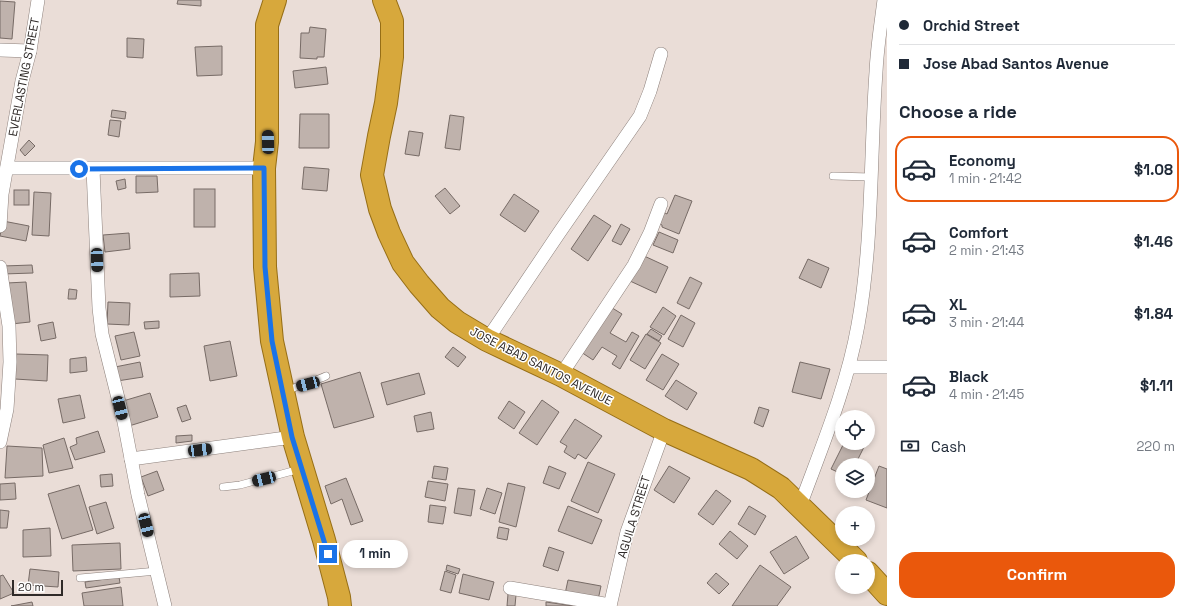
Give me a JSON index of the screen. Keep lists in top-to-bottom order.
{
  "streets": {
    "highway": ["JOSE ABAD SANTOS AVENUE"],
    "street": ["EVERLASTING STREET", "AGUILA STREET"]
  },
  "crossings": [
    ["JOSE ABAD SANTOS AVENUE", "AGUILA STREET"]
  ],
  "scale_bar": "20 m",
  "page": {
    "banner": ["Orchid Street", "Jose Abad Santos Avenue"],
    "heading": "Choose a ride",
    "list": [
      {
        "name": "Economy",
        "note": "1 min · 21:42",
        "value": "$1.08"
      },
      {
        "name": "Comfort",
        "note": "2 min · 21:43",
        "value": "$1.46"
      },
      {
        "name": "XL",
        "note": "3 min · 21:44",
        "value": "$1.84"
      },
      {
        "name": "Black",
        "note": "4 min · 21:45",
        "value": "$1.11"
      }
    ],
    "map_buttons": ["+", "−"],
    "pay": ["Cash", "220 m"],
    "bubble": "1 min",
    "buttons": "Confirm",
    "scale": "20 m"
  }
}
